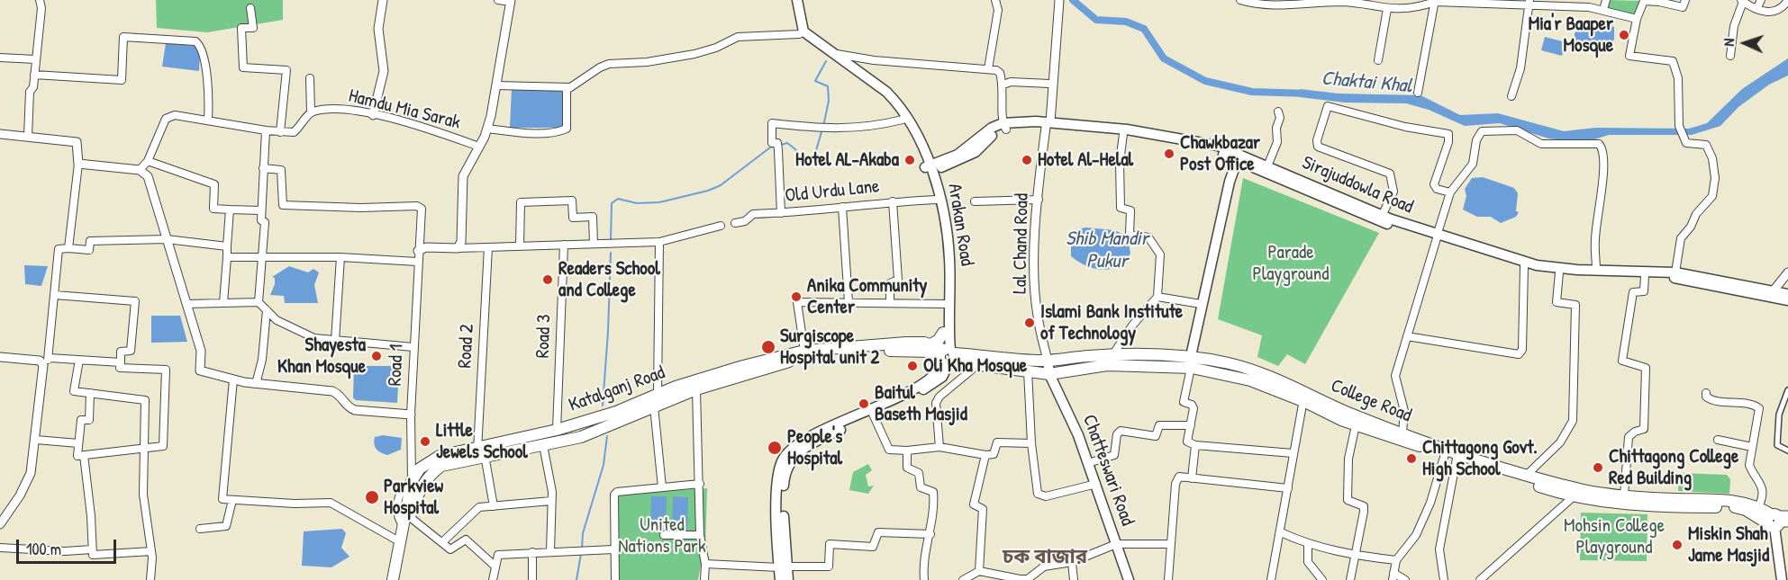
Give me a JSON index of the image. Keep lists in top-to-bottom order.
{
  "streets": {
    "main road": [
      "Sirajuddowla Road",
      "Arakan Road",
      "Katalganj Road",
      "College Road",
      "Chatteswari Road"
    ],
    "street": [
      "Hamdu Mia Sarak",
      "Old Urdu Lane",
      "Lal Chand Road",
      "Road 3",
      "Road 2",
      "Road 1"
    ]
  },
  "crossings": [
    ["Sirajuddowla Road", "Lal Chand Road"],
    ["Old Urdu Lane", "Arakan Road"],
    ["Arakan Road", "Katalganj Road"],
    ["Arakan Road", "College Road"],
    ["Lal Chand Road", "College Road"],
    ["Lal Chand Road", "Chatteswari Road"],
    ["Road 3", "Katalganj Road"],
    ["Road 2", "Katalganj Road"],
    ["Road 1", "Katalganj Road"],
    ["Katalganj Road", "College Road"],
    ["College Road", "Chatteswari Road"]
  ],
  "districts": ["চক বাজার"],
  "water": ["Chaktai Khal", "Shib Mandir Pukur"],
  "parks": ["Parade Playground", "United Nations Park", "Mohsin College Playground"],
  "places": [
    "Mia'r Baaper Mosque",
    "Chawkbazar Post Office",
    "Hotel AL-Akaba",
    "Hotel Al-Helal",
    "Readers School and College",
    "Anika Community Center",
    "Islami Bank Institute of Technology",
    "Surgiscope Hospital unit 2",
    "Shayesta Khan Mosque",
    "Oli Kha Mosque",
    "Baitul Baseth Masjid",
    "Little Jewels School",
    "People's Hospital",
    "Chittagong Govt. High School",
    "Chittagong College Red Building",
    "Parkview Hospital",
    "Miskin Shah Jame Masjid"
  ],
  "scale_bar": "100 m",
  "north": "left"
}
